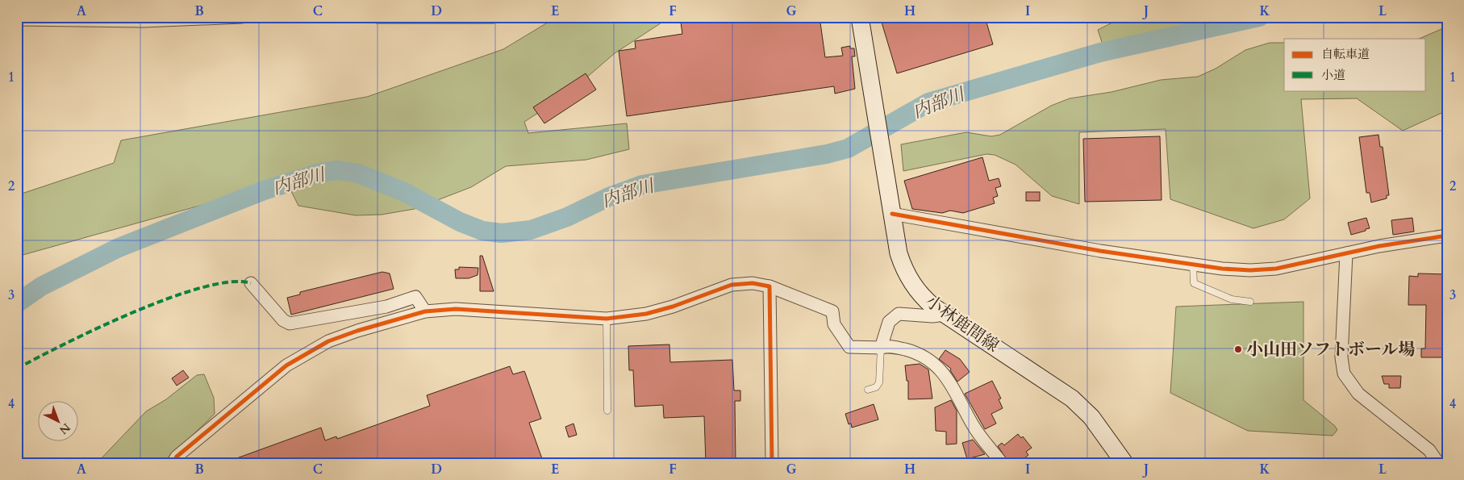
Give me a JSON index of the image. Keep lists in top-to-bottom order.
{
  "streets": {
    "main road": ["小林鹿間線"]
  },
  "water": ["内部川"],
  "places": ["小山田ソフトボール場"],
  "legend": ["自転車道", "小道"],
  "north": "bottom right",
  "grid": {
    "columns": [
      "A",
      "B",
      "C",
      "D",
      "E",
      "F",
      "G",
      "H",
      "I",
      "J",
      "K",
      "L"
    ],
    "rows": [
      "1",
      "2",
      "3",
      "4"
    ]
  }
}
